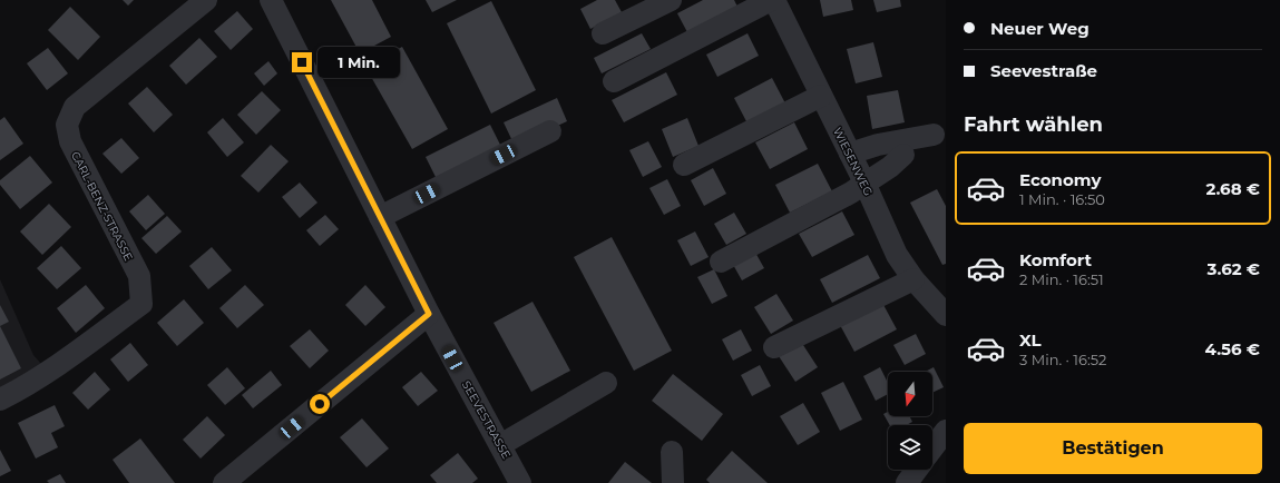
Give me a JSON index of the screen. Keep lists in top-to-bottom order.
{
  "streets": {
    "street": ["WIESENWEG", "CARL-BENZ-STRASSE", "SEEVESTRASSE"]
  },
  "north": "bottom",
  "page": {
    "banner": ["Neuer Weg", "Seevestraße"],
    "bubble": "1 Min.",
    "heading": "Fahrt wählen",
    "list": [
      {
        "name": "Economy",
        "note": "1 Min. · 16:50",
        "value": "2.68 €"
      },
      {
        "name": "Komfort",
        "note": "2 Min. · 16:51",
        "value": "3.62 €"
      },
      {
        "name": "XL",
        "note": "3 Min. · 16:52",
        "value": "4.56 €"
      }
    ],
    "buttons": "Bestätigen"
  }
}
